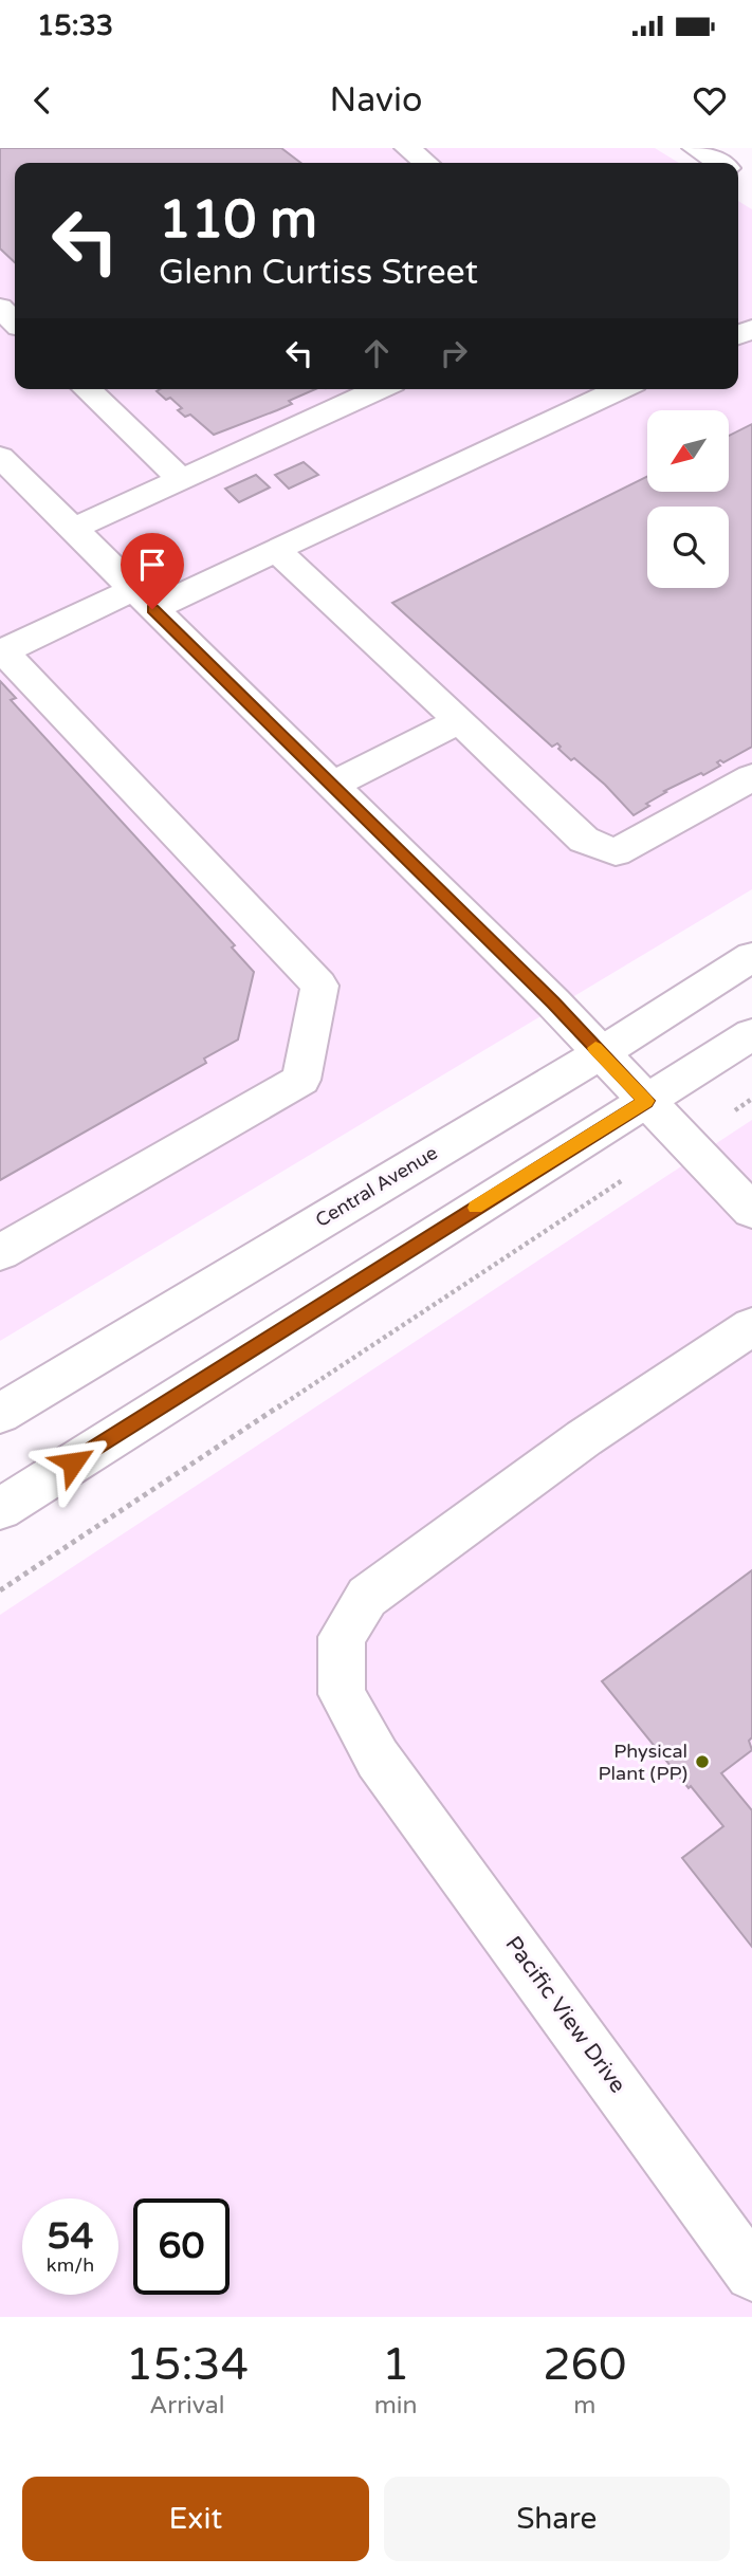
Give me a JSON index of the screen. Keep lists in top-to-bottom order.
{
  "streets": {
    "street": ["Central Avenue", "Pacific View Drive"]
  },
  "places": ["Physical Plant (PP)"],
  "north": "bottom left",
  "page": {
    "status": "15:33",
    "header": "Navio",
    "turn": ["110 m", "Glenn Curtiss Street"],
    "speed": "54 km/h",
    "limit": "60",
    "eta": [
      "15:34",
      "Arrival",
      "1",
      "min",
      "260",
      "m"
    ],
    "buttons": ["Exit", "Share"]
  }
}
